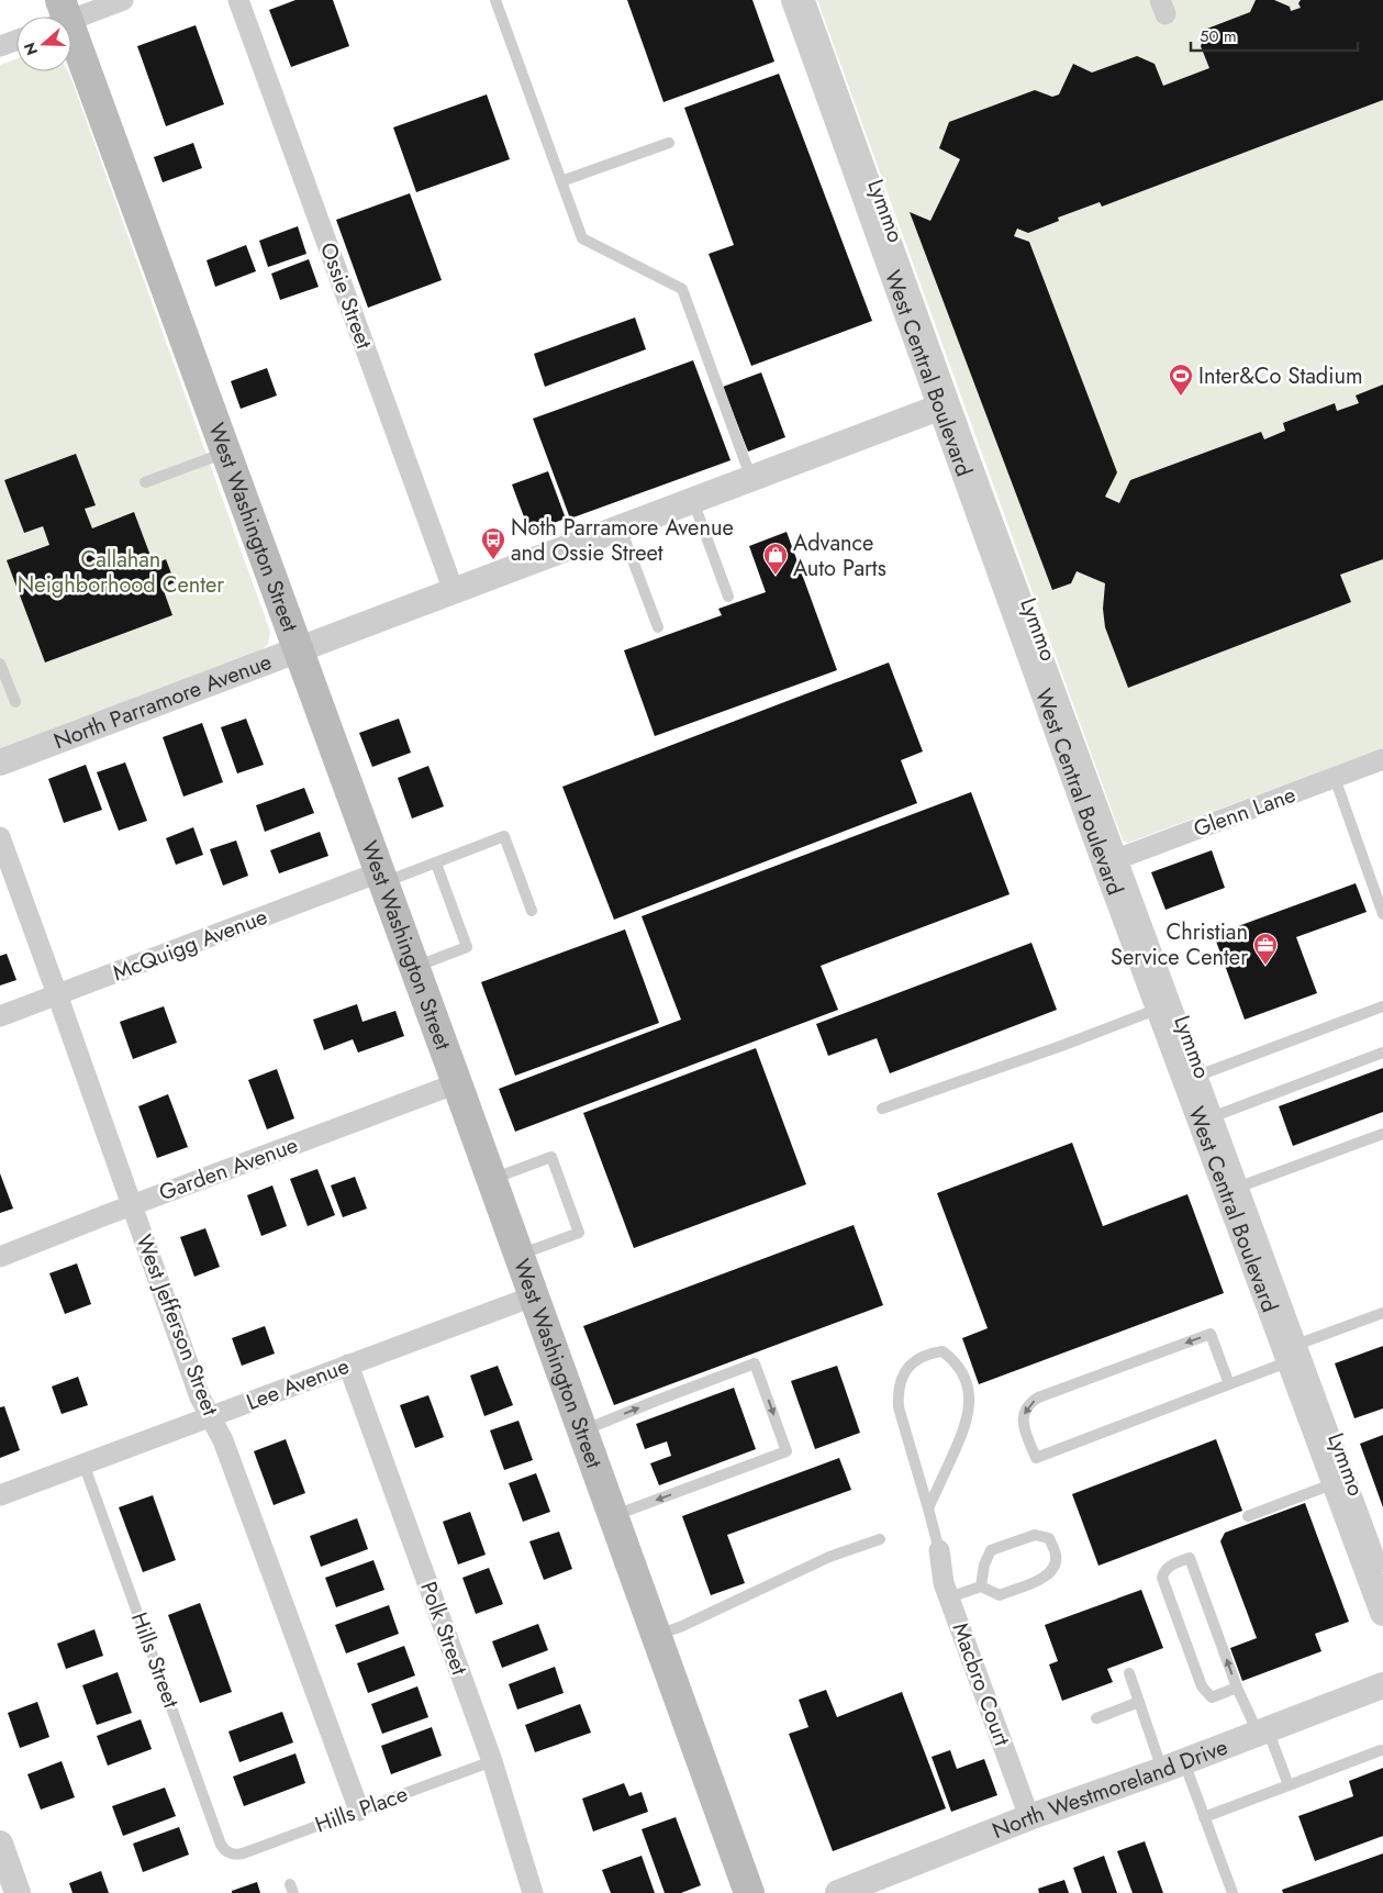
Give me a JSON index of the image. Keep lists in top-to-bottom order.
{
  "streets": {
    "main road": ["West Washington Street"],
    "street": [
      "Ossie Street",
      "West Central Boulevard",
      "North Parramore Avenue",
      "Glenn Lane",
      "McQuigg Avenue",
      "Garden Avenue",
      "West Jefferson Street",
      "Lee Avenue",
      "Polk Street",
      "Macbro Court",
      "North Westmoreland Drive"
    ],
    "lane": ["Lymmo", "Hills Street", "Hills Place"]
  },
  "crossings": [
    ["Lymmo", "West Central Boulevard"],
    ["Lymmo", "Glenn Lane"],
    ["Ossie Street", "North Parramore Avenue"],
    ["West Central Boulevard", "North Parramore Avenue"],
    ["West Central Boulevard", "Glenn Lane"],
    ["West Washington Street", "North Parramore Avenue"],
    ["West Washington Street", "McQuigg Avenue"],
    ["West Washington Street", "Garden Avenue"],
    ["West Washington Street", "Lee Avenue"],
    ["McQuigg Avenue", "West Jefferson Street"],
    ["Garden Avenue", "West Jefferson Street"],
    ["West Jefferson Street", "Lee Avenue"],
    ["West Jefferson Street", "Hills Place"],
    ["Lee Avenue", "Polk Street"],
    ["Lee Avenue", "Hills Street"],
    ["Polk Street", "Hills Place"],
    ["Hills Street", "Hills Place"],
    ["Macbro Court", "North Westmoreland Drive"]
  ],
  "parks": ["Callahan Neighborhood Center"],
  "places": {
    "sports": ["Inter&Co Stadium"],
    "bus stop": ["Noth Parramore Avenue and Ossie Street"],
    "shop": ["Advance Auto Parts"],
    "office": ["Christian Service Center"]
  },
  "scale_bar": "50 m",
  "north": "left"
}
